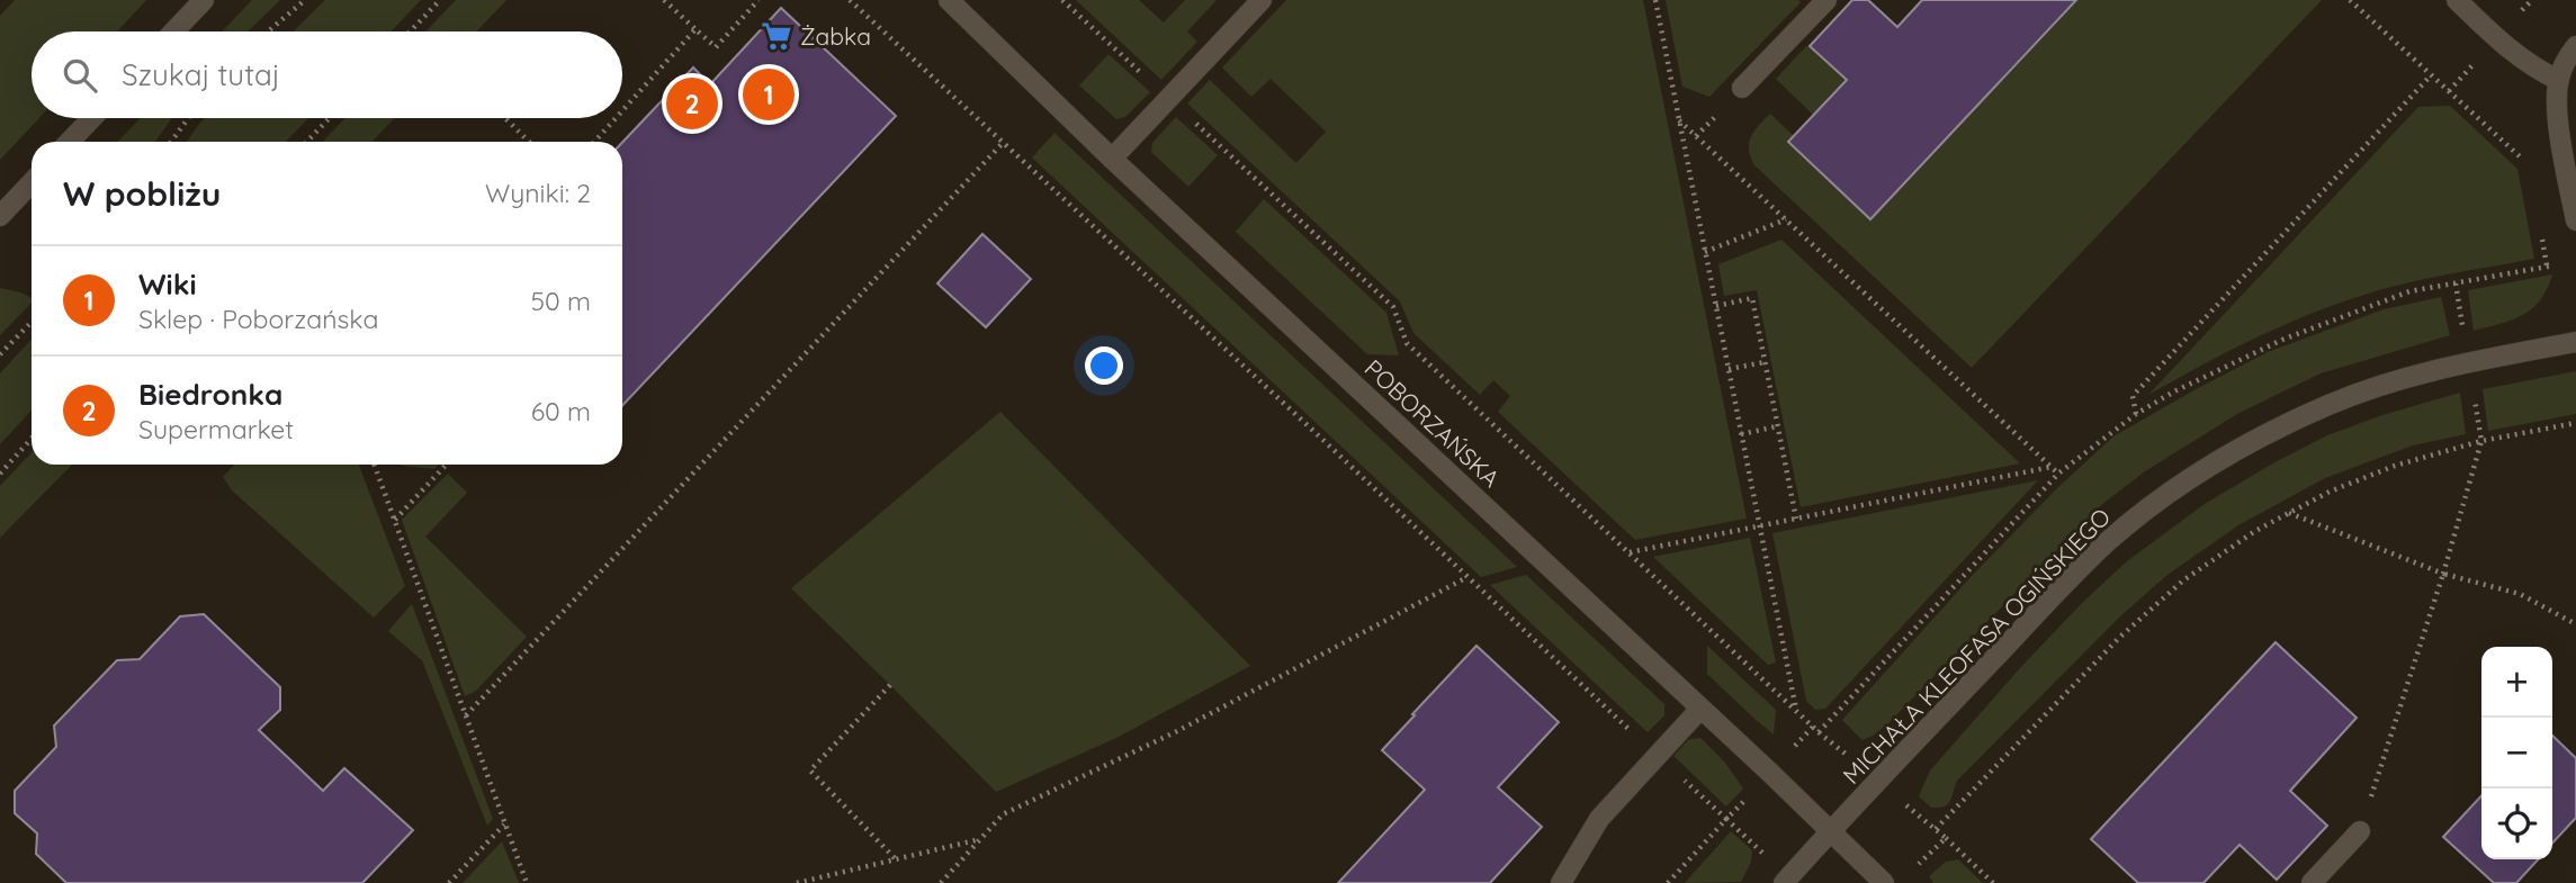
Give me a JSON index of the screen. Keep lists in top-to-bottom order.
{
  "streets": {
    "street": ["POBORZAŃSKA", "MICHAŁA KLEOFASA OGIŃSKIEGO"]
  },
  "crossings": [
    ["POBORZAŃSKA", "MICHAŁA KLEOFASA OGIŃSKIEGO"]
  ],
  "places": {
    "supermarket": ["Żabka"]
  },
  "page": {
    "search": "Szukaj tutaj",
    "pins": ["1", "2"],
    "heading": ["W pobliżu", "Wyniki: 2"],
    "list": [
      {
        "mark": "1",
        "name": "Wiki",
        "note": "Sklep · Poborzańska",
        "value": "50 m"
      },
      {
        "mark": "2",
        "name": "Biedronka",
        "note": "Supermarket",
        "value": "60 m"
      }
    ],
    "map_buttons": ["+", "−"]
  }
}
